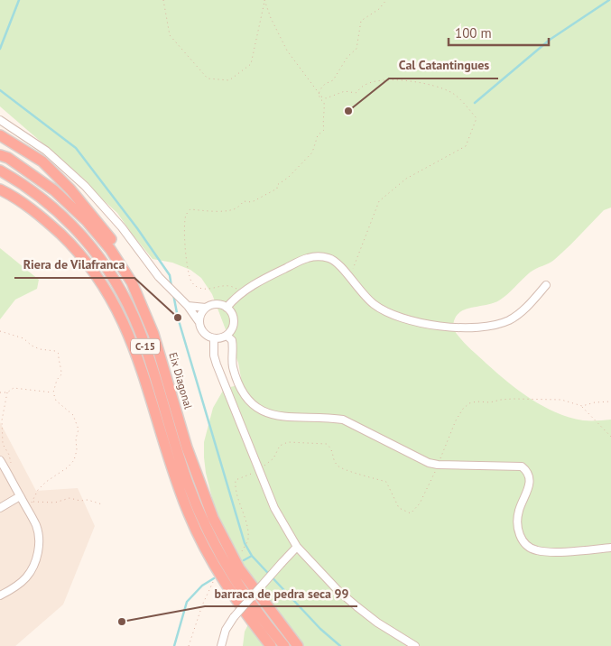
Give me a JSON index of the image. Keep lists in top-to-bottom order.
{
  "streets": {
    "highway": ["C-15", "Eix Diagonal"]
  },
  "places": ["Cal Catantingues", "Riera de Vilafranca", "barraca de pedra seca 99"],
  "scale_bar": "100 m"
}
